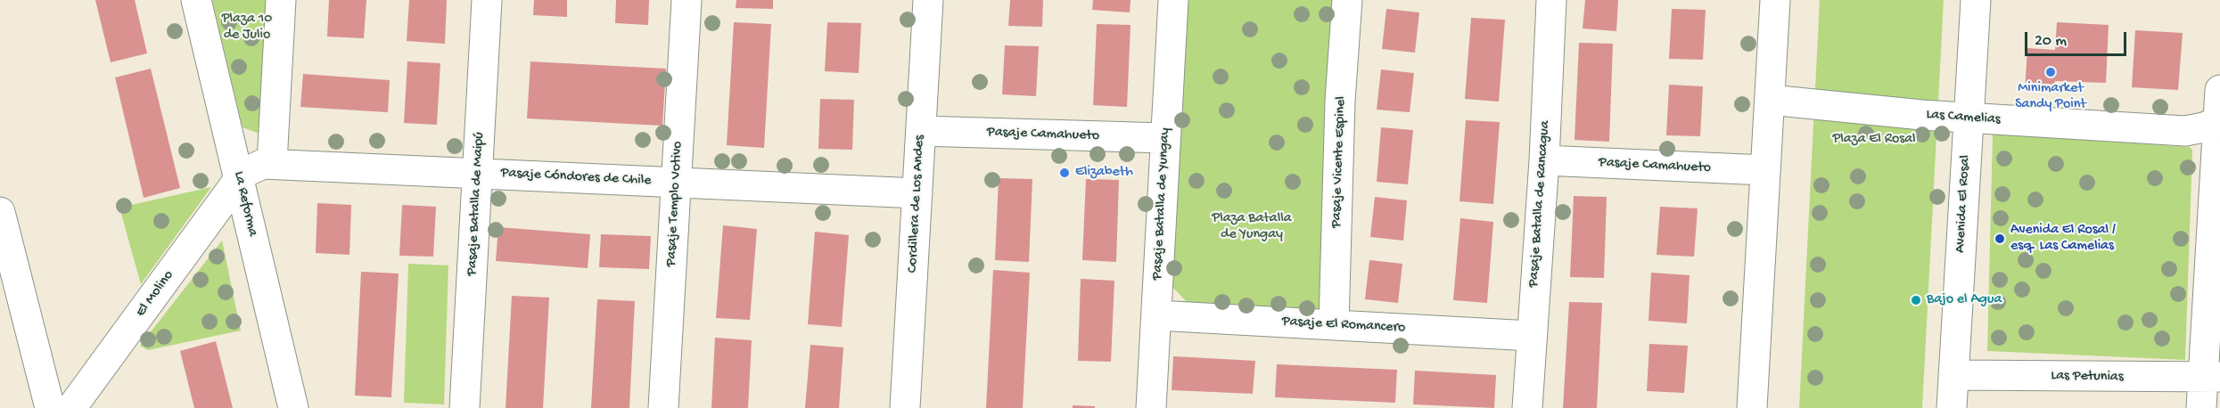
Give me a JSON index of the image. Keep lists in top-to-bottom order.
{
  "streets": {
    "street": [
      "Las Camelias",
      "Pasaje Camahueto",
      "Pasaje Vicente Espinel",
      "Pasaje Cóndores de Chile",
      "La Reforma",
      "Pasaje Batalla de Maipú",
      "Pasaje Templo Votivo",
      "Cordillera de Los Andes",
      "Pasaje Batalla de Yungay",
      "Pasaje Batalla de Rancagua",
      "Avenida El Rosal",
      "El Molino",
      "Pasaje El Romancero",
      "Las Petunias"
    ]
  },
  "crossings": [
    ["Las Camelias", "Avenida El Rosal"],
    ["Pasaje Camahueto", "Cordillera de Los Andes"],
    ["Pasaje Camahueto", "Pasaje Batalla de Yungay"],
    ["Pasaje Camahueto", "Pasaje Batalla de Rancagua"],
    ["Pasaje Vicente Espinel", "Pasaje El Romancero"],
    ["Pasaje Cóndores de Chile", "La Reforma"],
    ["Pasaje Cóndores de Chile", "Pasaje Batalla de Maipú"],
    ["Pasaje Cóndores de Chile", "Pasaje Templo Votivo"],
    ["Pasaje Cóndores de Chile", "Cordillera de Los Andes"],
    ["Pasaje Cóndores de Chile", "El Molino"],
    ["La Reforma", "El Molino"],
    ["Pasaje Batalla de Yungay", "Pasaje El Romancero"],
    ["Pasaje Batalla de Rancagua", "Pasaje El Romancero"],
    ["Avenida El Rosal", "Las Petunias"]
  ],
  "parks": ["Plaza 10 de Julio", "Plaza El Rosal", "Plaza Batalla de Yungay"],
  "places": [
    "Minimarket Sandy Point",
    "Elizabeth",
    "Avenida El Rosal / esq. Las Camelias",
    "Bajo el Agua"
  ],
  "scale_bar": "20 m"
}
